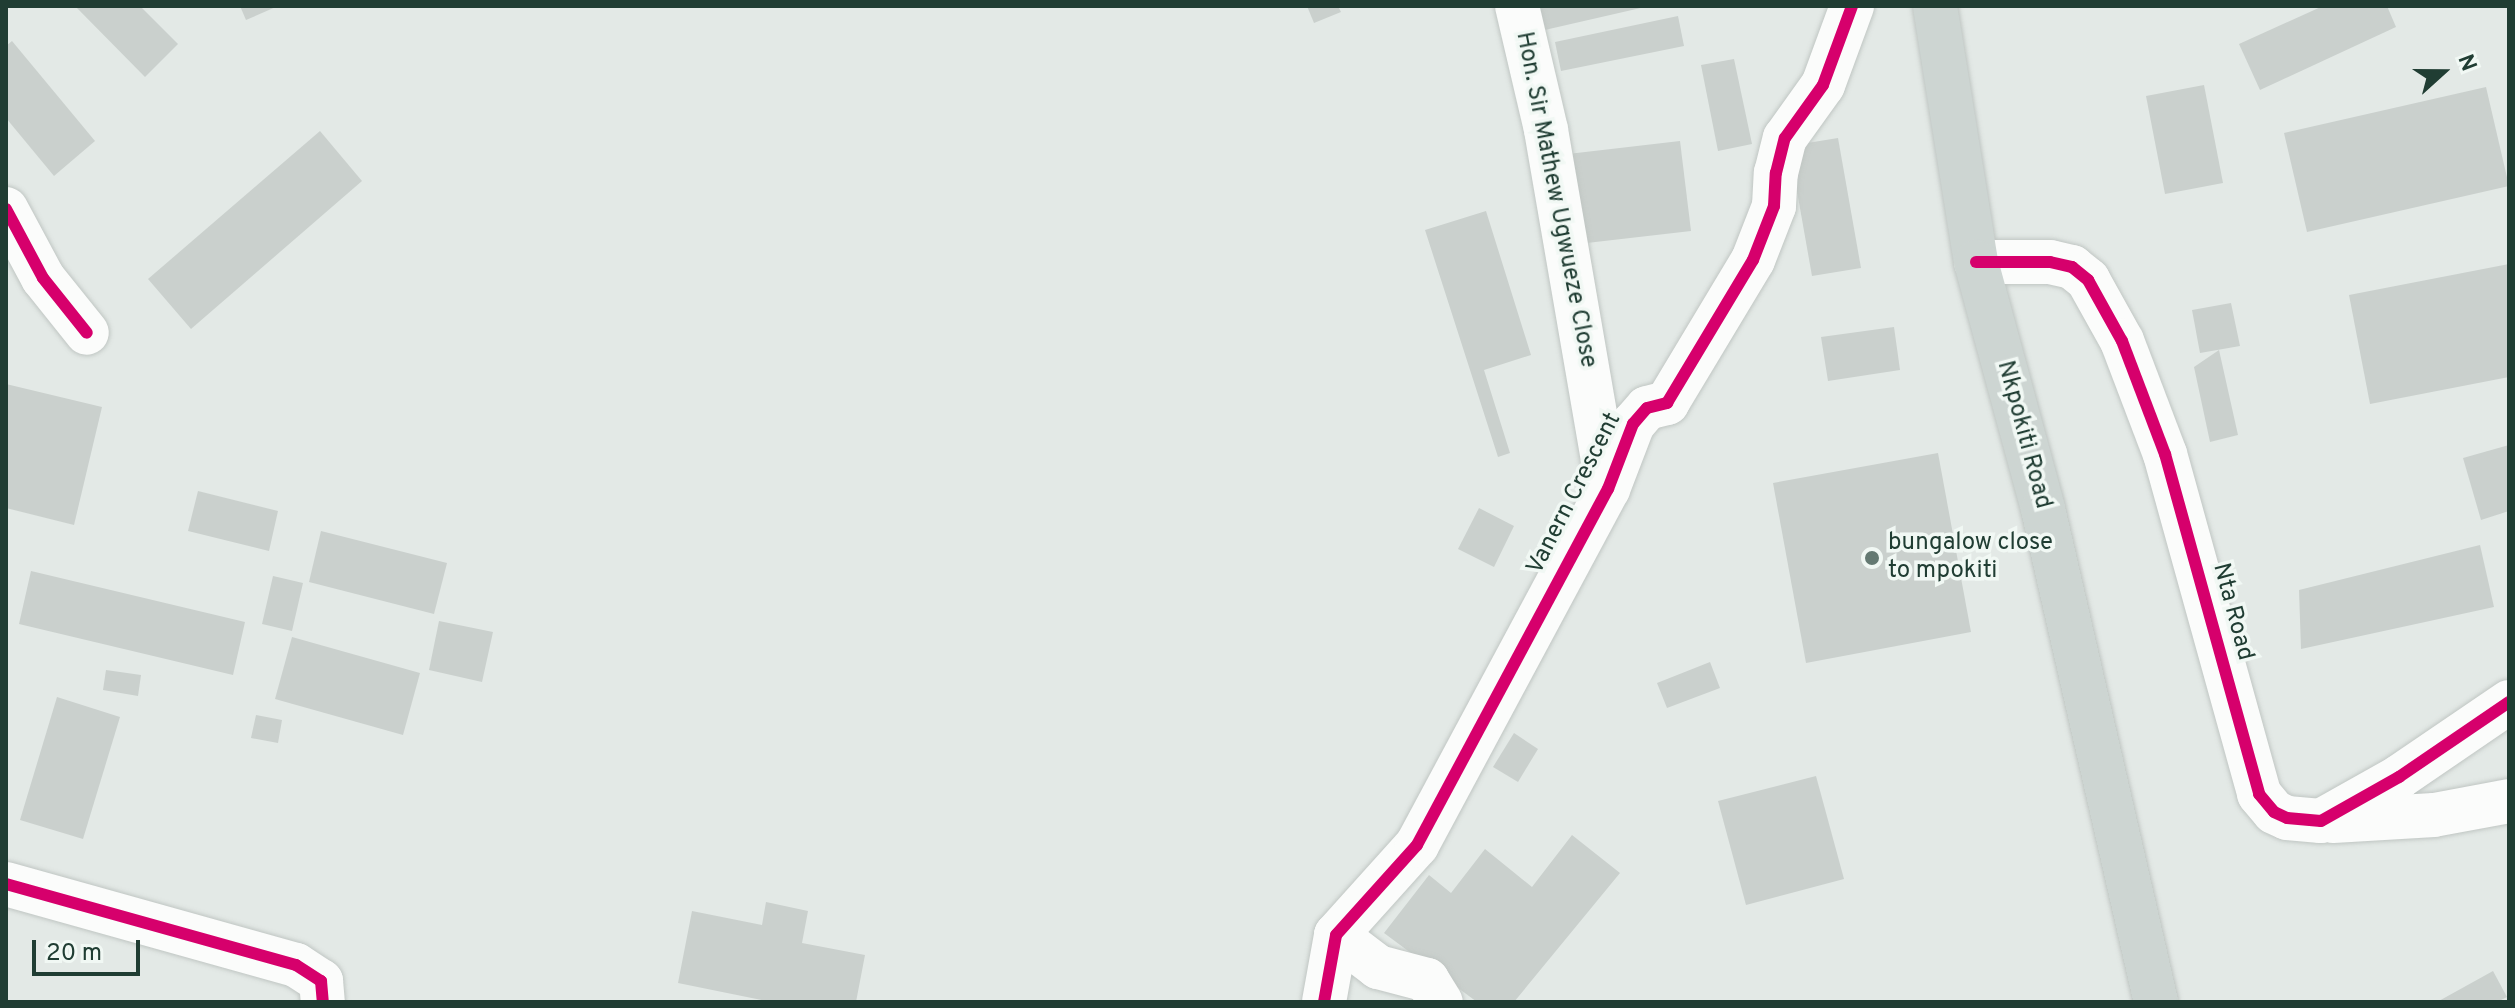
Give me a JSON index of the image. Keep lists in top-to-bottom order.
{
  "streets": {
    "main road": ["Nkpokiti Road"],
    "street": ["Hon. Sir Mathew Ugwueze Close", "Vanern Crescent", "Nta Road"]
  },
  "crossings": [
    ["Hon. Sir Mathew Ugwueze Close", "Vanern Crescent"],
    ["Nkpokiti Road", "Nta Road"]
  ],
  "places": ["bungalow close to mpokiti"],
  "scale_bar": "20 m",
  "north": "right"
}
